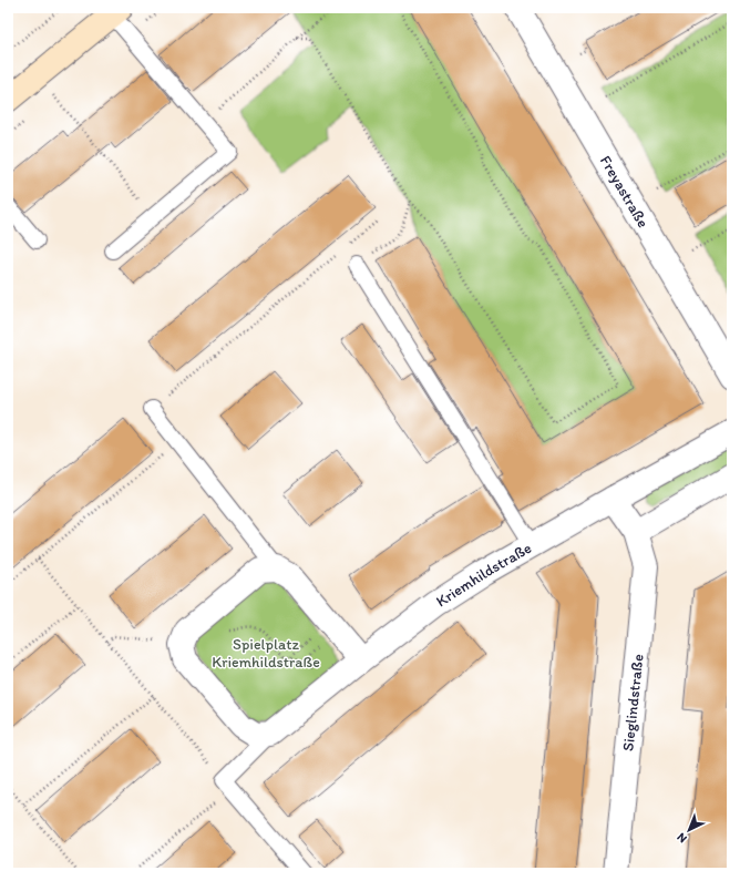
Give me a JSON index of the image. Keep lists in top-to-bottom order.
{
  "streets": {
    "street": ["Freyastraße", "Kriemhildstraße", "Sieglindstraße"]
  },
  "parks": ["Spielplatz Kriemhildstraße"],
  "north": "bottom left"
}
